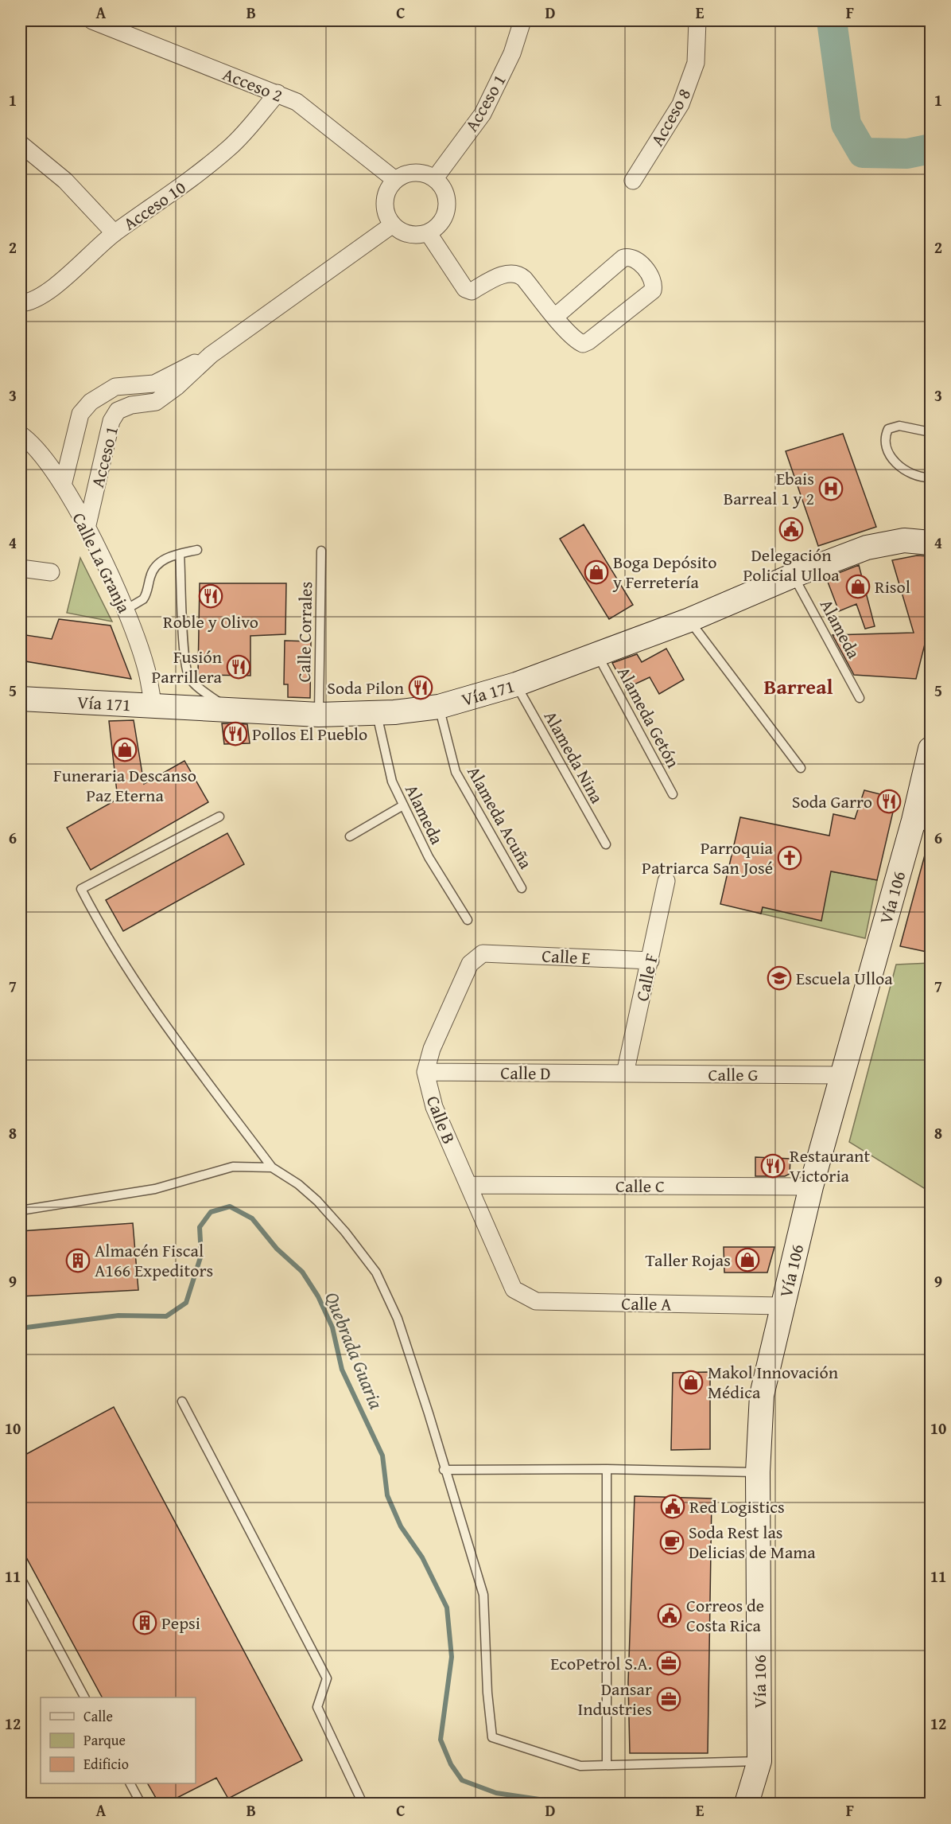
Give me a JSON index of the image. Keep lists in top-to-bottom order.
{
  "streets": {
    "main road": ["Vía 171", "Vía 106"],
    "street": [
      "Acceso 2",
      "Acceso 1",
      "Acceso 8",
      "Acceso 10",
      "Calle La Granja",
      "Calle E",
      "Calle F",
      "Calle D",
      "Calle G",
      "Calle B",
      "Calle C",
      "Calle A"
    ],
    "lane": [
      "Alameda",
      "Calle Corrales",
      "Alameda Getón",
      "Alameda Nina",
      "Alameda Acuña"
    ]
  },
  "crossings": [
    ["Acceso 2", "Acceso 1"],
    ["Acceso 2", "Acceso 10"],
    ["Acceso 1", "Calle La Granja"],
    ["Calle La Granja", "Vía 171"],
    ["Alameda", "Vía 171"],
    ["Calle Corrales", "Vía 171"],
    ["Vía 171", "Alameda Getón"],
    ["Vía 171", "Alameda Nina"],
    ["Vía 171", "Alameda Acuña"],
    ["Vía 106", "Calle G"],
    ["Vía 106", "Calle C"],
    ["Vía 106", "Calle A"],
    ["Calle E", "Calle F"],
    ["Calle E", "Calle B"],
    ["Calle F", "Calle D"],
    ["Calle F", "Calle G"],
    ["Calle D", "Calle G"],
    ["Calle D", "Calle B"],
    ["Calle B", "Calle C"],
    ["Calle B", "Calle A"]
  ],
  "districts": ["Barreal"],
  "water": ["Quebrada Guaria"],
  "places": {
    "hospital": ["Ebais Barreal 1 y 2"],
    "public building": ["Delegación Policial Ulloa", "Red Logistics", "Correos de Costa Rica"],
    "shop": [
      "Boga Depósito y Ferretería",
      "Risol",
      "Funeraria Descanso Paz Eterna",
      "Taller Rojas",
      "Makol Innovación Médica"
    ],
    "restaurant": [
      "Roble y Olivo",
      "Fusión Parrillera",
      "Soda Pilon",
      "Pollos El Pueblo",
      "Soda Garro",
      "Restaurant Victoria"
    ],
    "church": ["Parroquia Patriarca San José"],
    "school or university": ["Escuela Ulloa"],
    "building": ["Almacén Fiscal A166 Expeditors", "Pepsi"],
    "cafe": ["Soda Rest las Delicias de Mama"],
    "office": ["EcoPetrol S.A.", "Dansar Industries"]
  },
  "legend": ["Calle", "Parque", "Edificio"],
  "grid": {
    "columns": [
      "A",
      "B",
      "C",
      "D",
      "E",
      "F"
    ],
    "rows": [
      "1",
      "2",
      "3",
      "4",
      "5",
      "6",
      "7",
      "8",
      "9",
      "10",
      "11",
      "12"
    ]
  }
}
